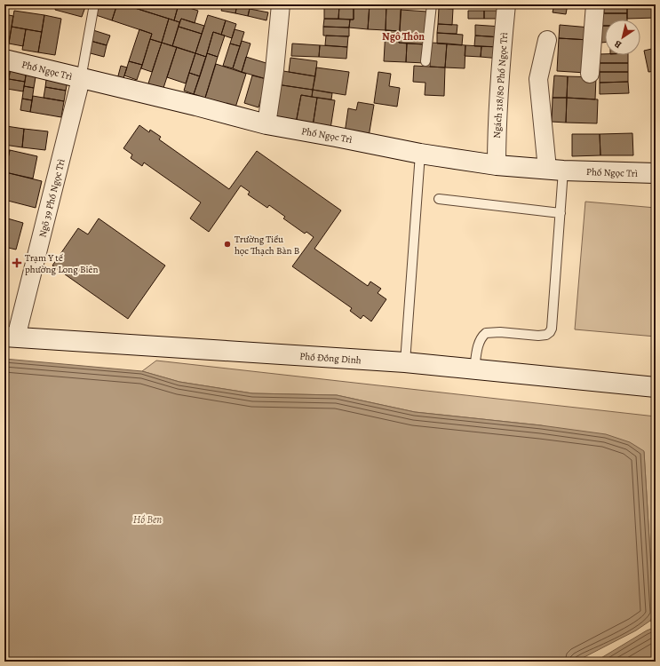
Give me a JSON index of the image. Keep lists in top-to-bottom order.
{
  "streets": {
    "street": [
      "Phố Ngọc Trì",
      "Ngách 318/80 Phố Ngọc Trì",
      "Ngõ 39 Phố Ngọc Trì",
      "Phố Đồng Dinh"
    ]
  },
  "crossings": [
    ["Phố Ngọc Trì", "Ngách 318/80 Phố Ngọc Trì"],
    ["Phố Ngọc Trì", "Ngõ 39 Phố Ngọc Trì"],
    ["Ngõ 39 Phố Ngọc Trì", "Phố Đồng Dinh"]
  ],
  "districts": ["Ngô Thôn"],
  "water": ["Hồ Ben"],
  "places": {
    "other": ["Trường Tiểu học Thạch Bàn B"],
    "health": ["Trạm Y tế phường Long Biên"]
  },
  "north": "bottom left"
}
